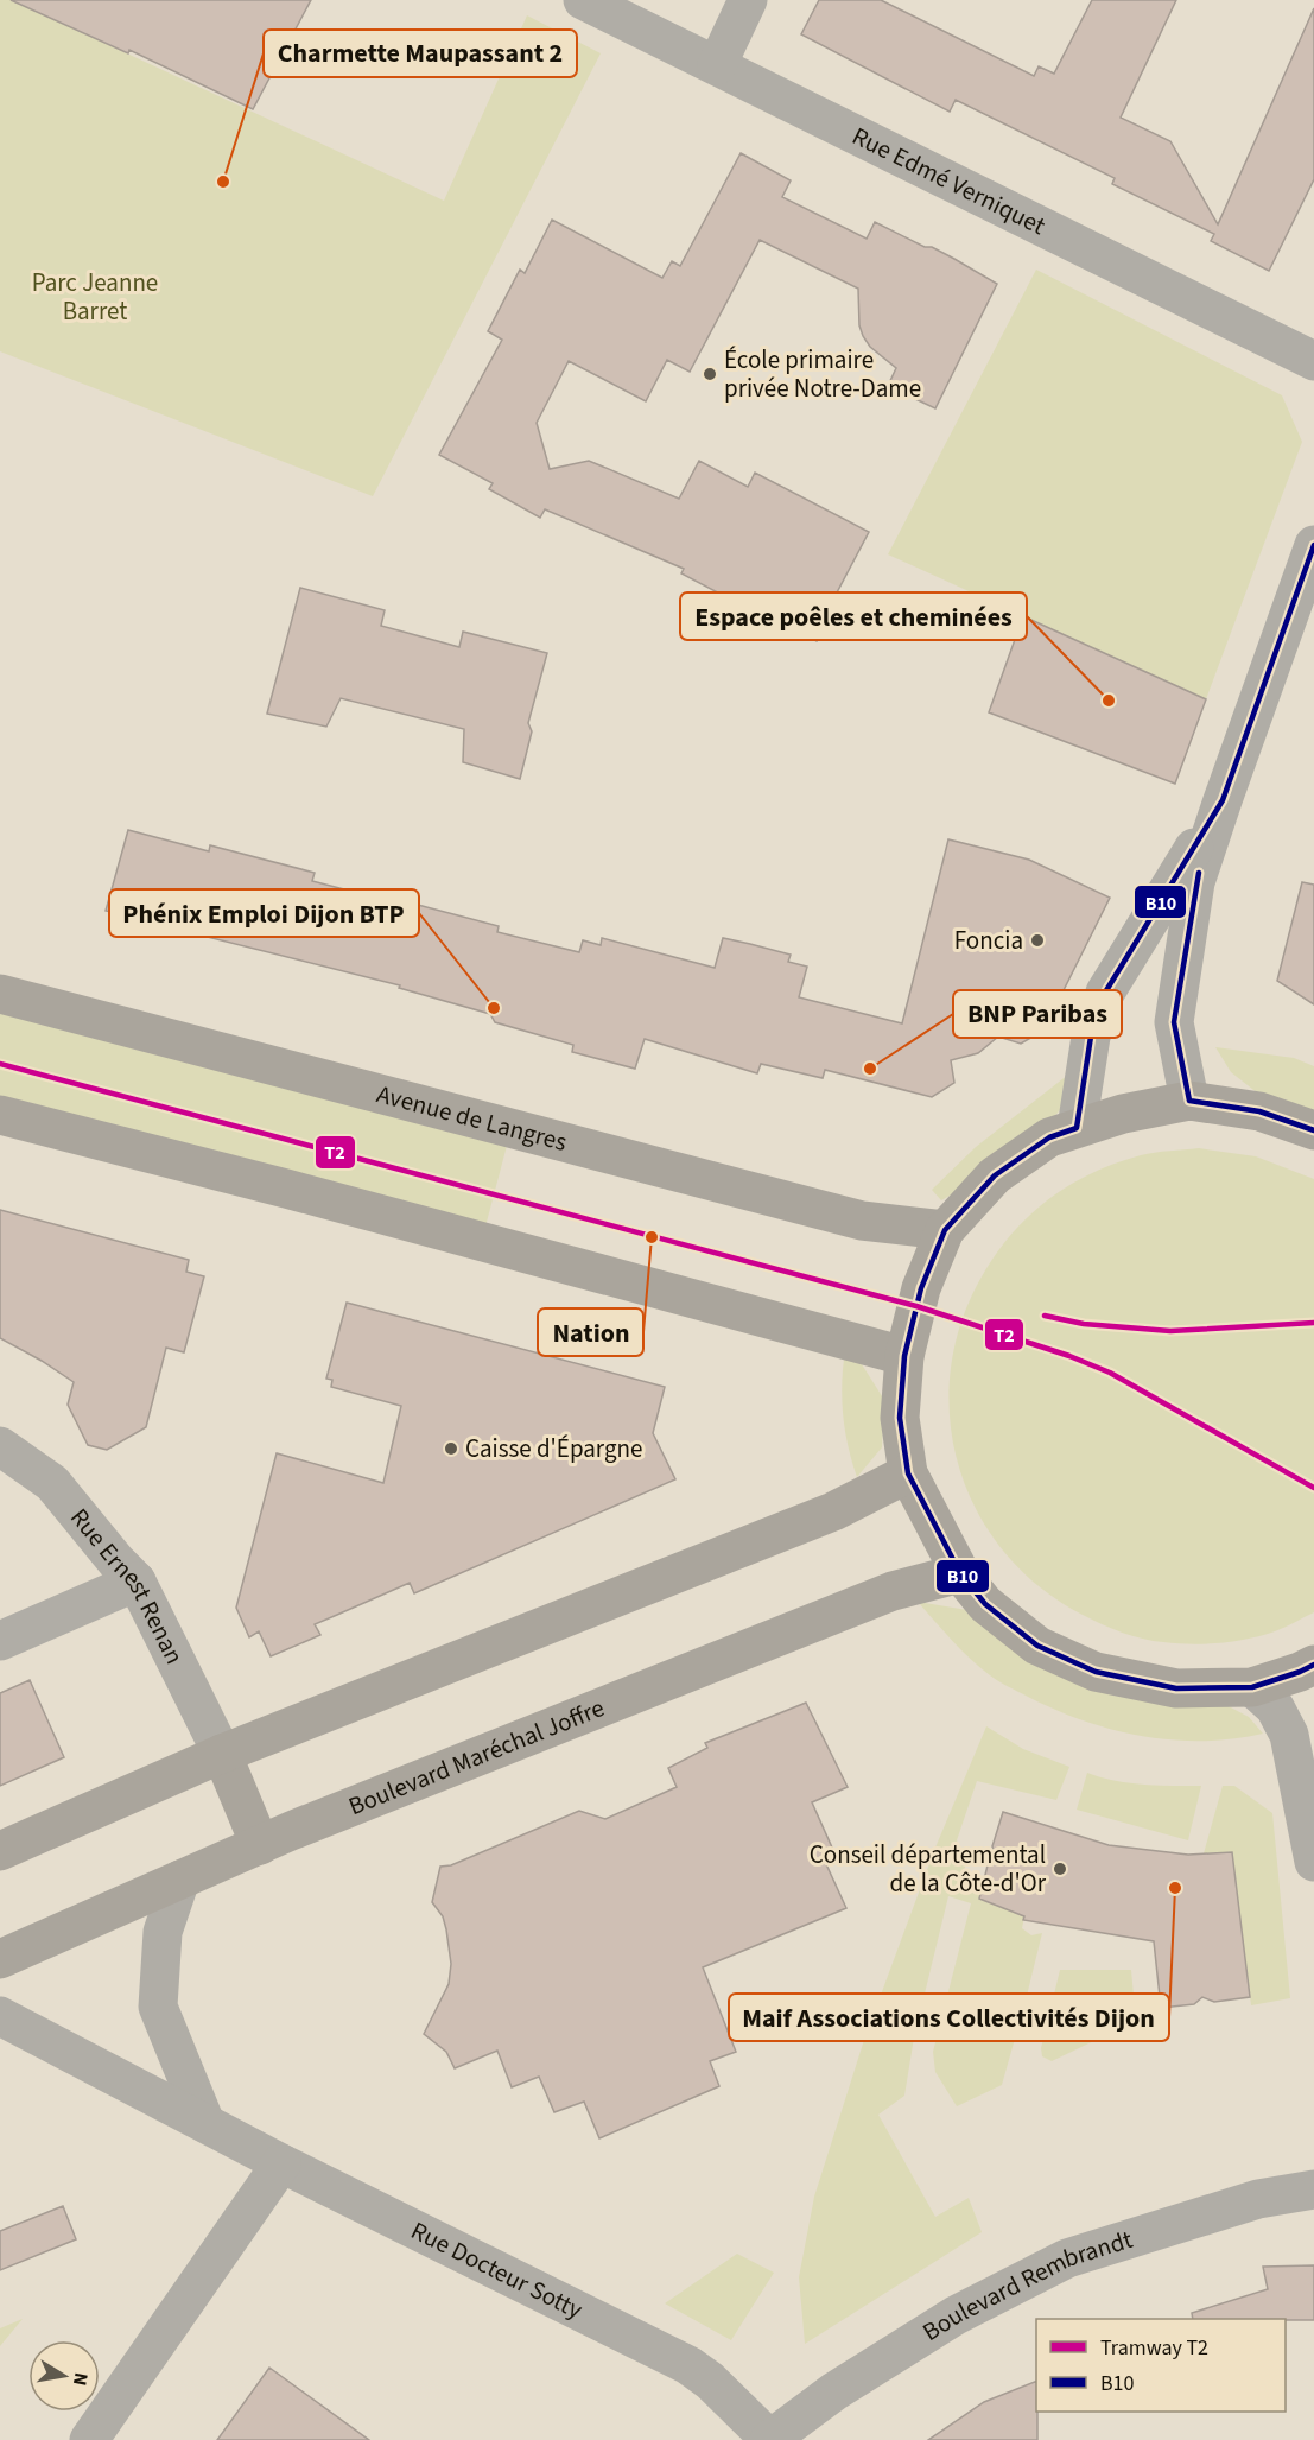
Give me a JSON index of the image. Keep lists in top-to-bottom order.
{
  "streets": {
    "main road": ["Avenue de Langres", "Boulevard Maréchal Joffre"],
    "street": [
      "Rue Edmé Verniquet",
      "Rue Ernest Renan",
      "Rue Docteur Sotty",
      "Boulevard Rembrandt"
    ]
  },
  "crossings": [
    ["Rue Docteur Sotty", "Boulevard Rembrandt"]
  ],
  "parks": ["Parc Jeanne Barret"],
  "places": [
    "Charmette Maupassant 2",
    "École primaire privée Notre-Dame",
    "Espace poêles et cheminées",
    "Foncia",
    "Phénix Emploi Dijon BTP",
    "BNP Paribas",
    "Nation",
    "Caisse d'Épargne",
    "Conseil départemental de la Côte-d'Or",
    "Maif Associations Collectivités Dijon"
  ],
  "lines": ["transit line B10", "tram line T2"],
  "legend": ["Tramway T2", "B10"],
  "north": "right"
}
